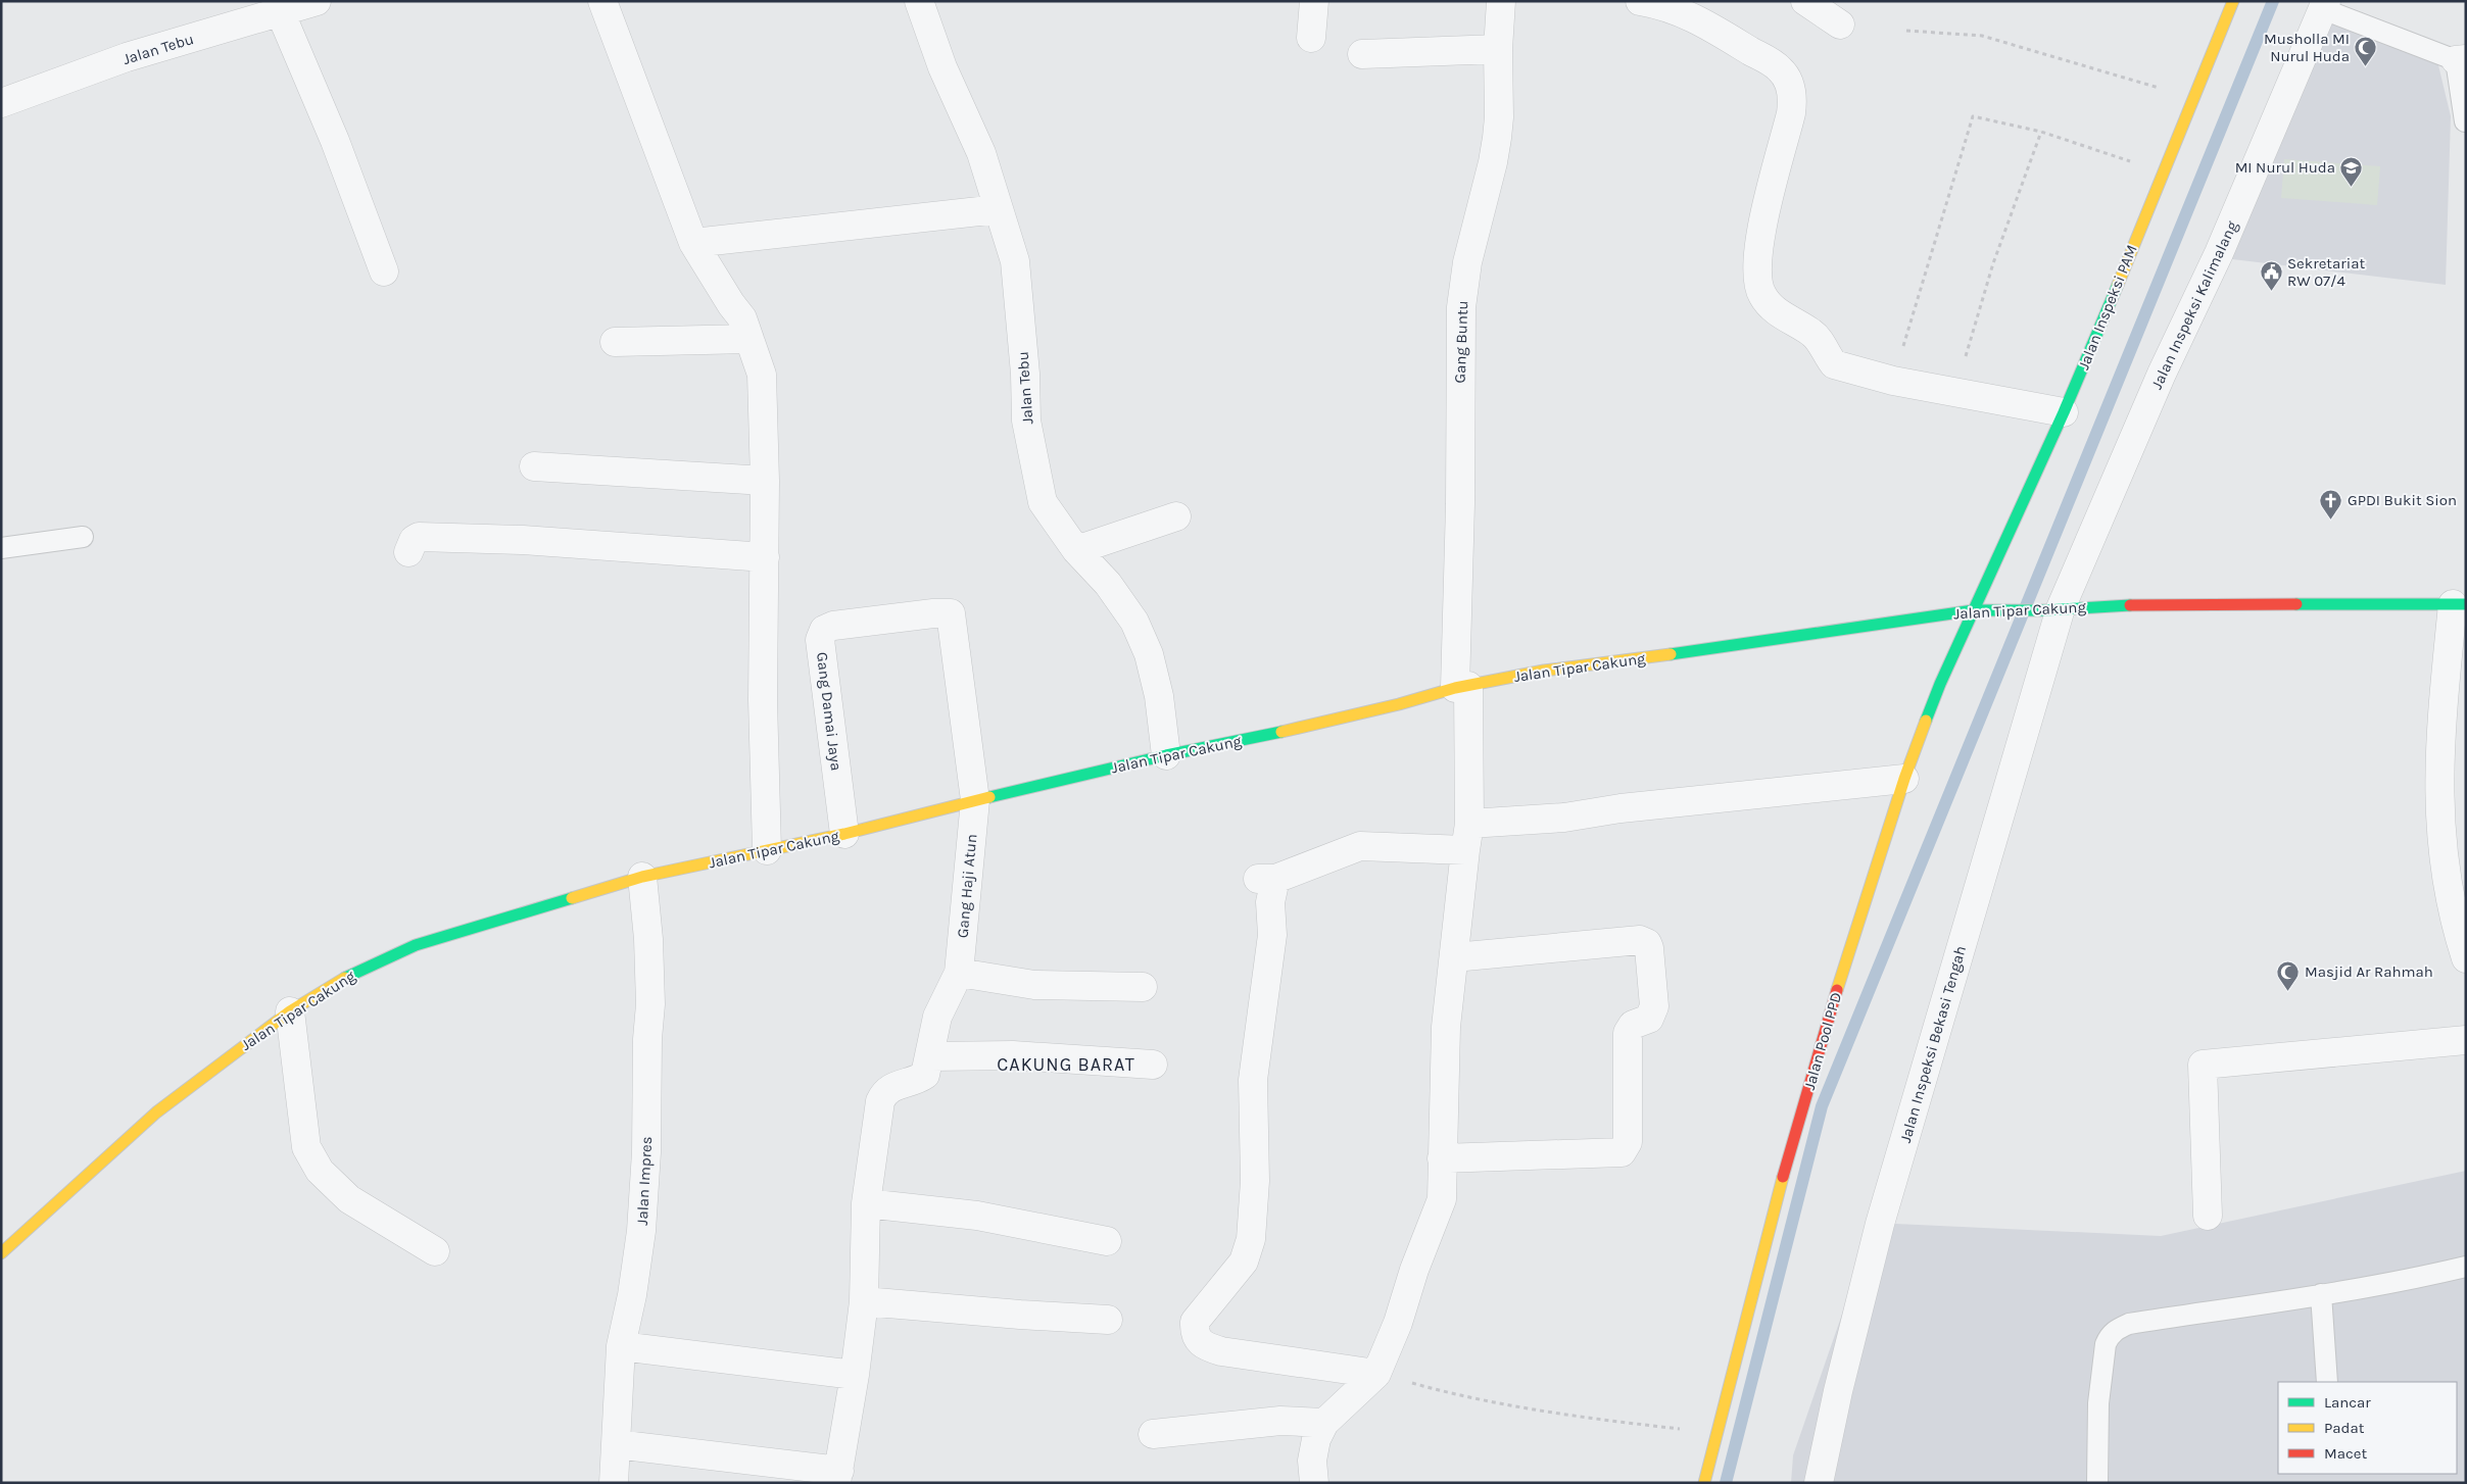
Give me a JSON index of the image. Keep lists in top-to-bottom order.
{
  "streets": {
    "street": [
      "Jalan Tebu",
      "Jalan Inspeksi Kalimalang",
      "Jalan Inspeksi PAM",
      "Gang Buntu",
      "Jalan Tipar Cakung",
      "Gang Damai Jaya",
      "Gang Haji Atun",
      "Jalan Pool PPD",
      "Jalan Inspeksi Bekasi Tengah",
      "Jalan Impres"
    ]
  },
  "crossings": [
    ["Jalan Tebu", "Jalan Tipar Cakung"],
    ["Jalan Inspeksi Kalimalang", "Jalan Tipar Cakung"],
    ["Jalan Inspeksi Kalimalang", "Jalan Inspeksi Bekasi Tengah"],
    ["Jalan Inspeksi PAM", "Jalan Tipar Cakung"],
    ["Jalan Inspeksi PAM", "Jalan Pool PPD"],
    ["Gang Buntu", "Jalan Tipar Cakung"],
    ["Jalan Tipar Cakung", "Gang Damai Jaya"],
    ["Jalan Tipar Cakung", "Gang Haji Atun"],
    ["Jalan Tipar Cakung", "Jalan Pool PPD"],
    ["Jalan Tipar Cakung", "Jalan Inspeksi Bekasi Tengah"],
    ["Jalan Tipar Cakung", "Jalan Impres"],
    ["Gang Damai Jaya", "Gang Haji Atun"]
  ],
  "districts": ["CAKUNG BARAT"],
  "places": {
    "mosque": ["Musholla MI Nurul Huda", "Masjid Ar Rahmah"],
    "school or university": ["MI Nurul Huda"],
    "public building": ["Sekretariat RW 07/4"],
    "church": ["GPDI Bukit Sion"]
  },
  "legend": ["Lancar", "Padat", "Macet"]
}
